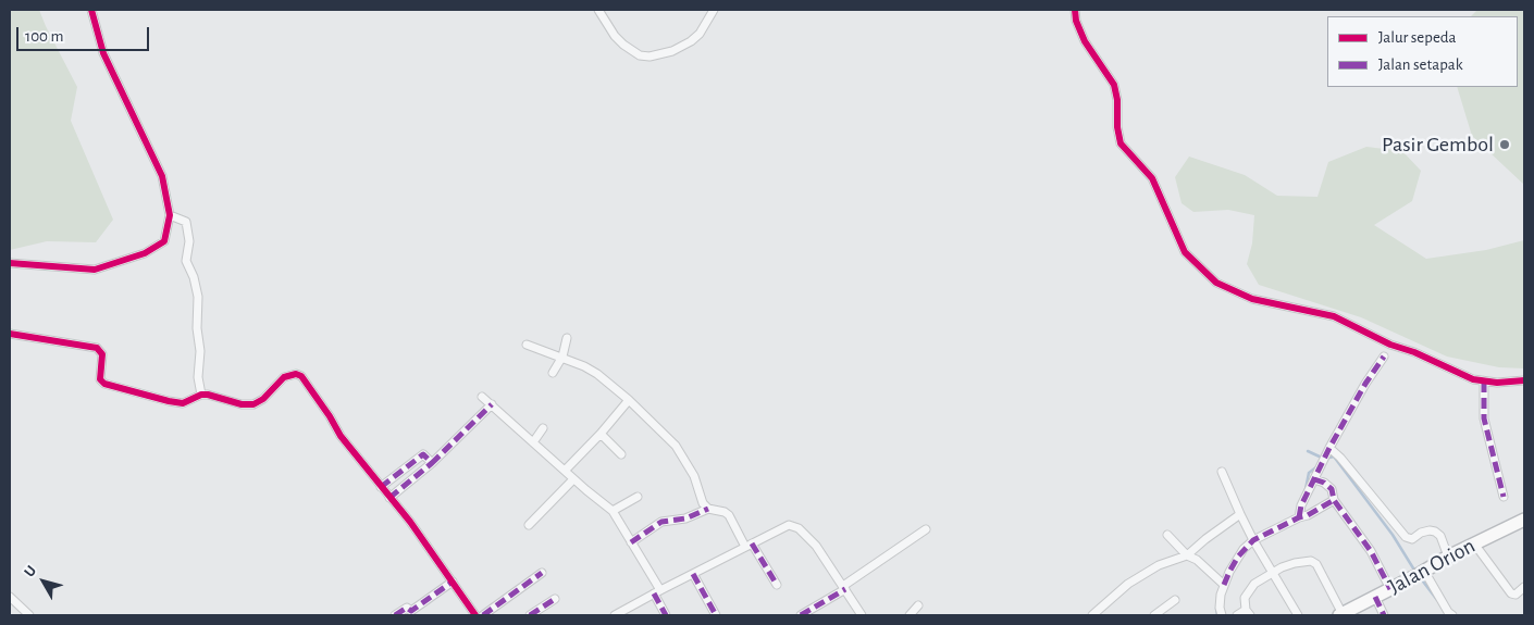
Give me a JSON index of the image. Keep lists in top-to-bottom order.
{
  "streets": {
    "highway": ["Jalan Orion"]
  },
  "places": ["Pasir Gembol"],
  "legend": ["Jalur sepeda", "Jalan setapak"],
  "scale_bar": "100 m",
  "north": "top left"
}
